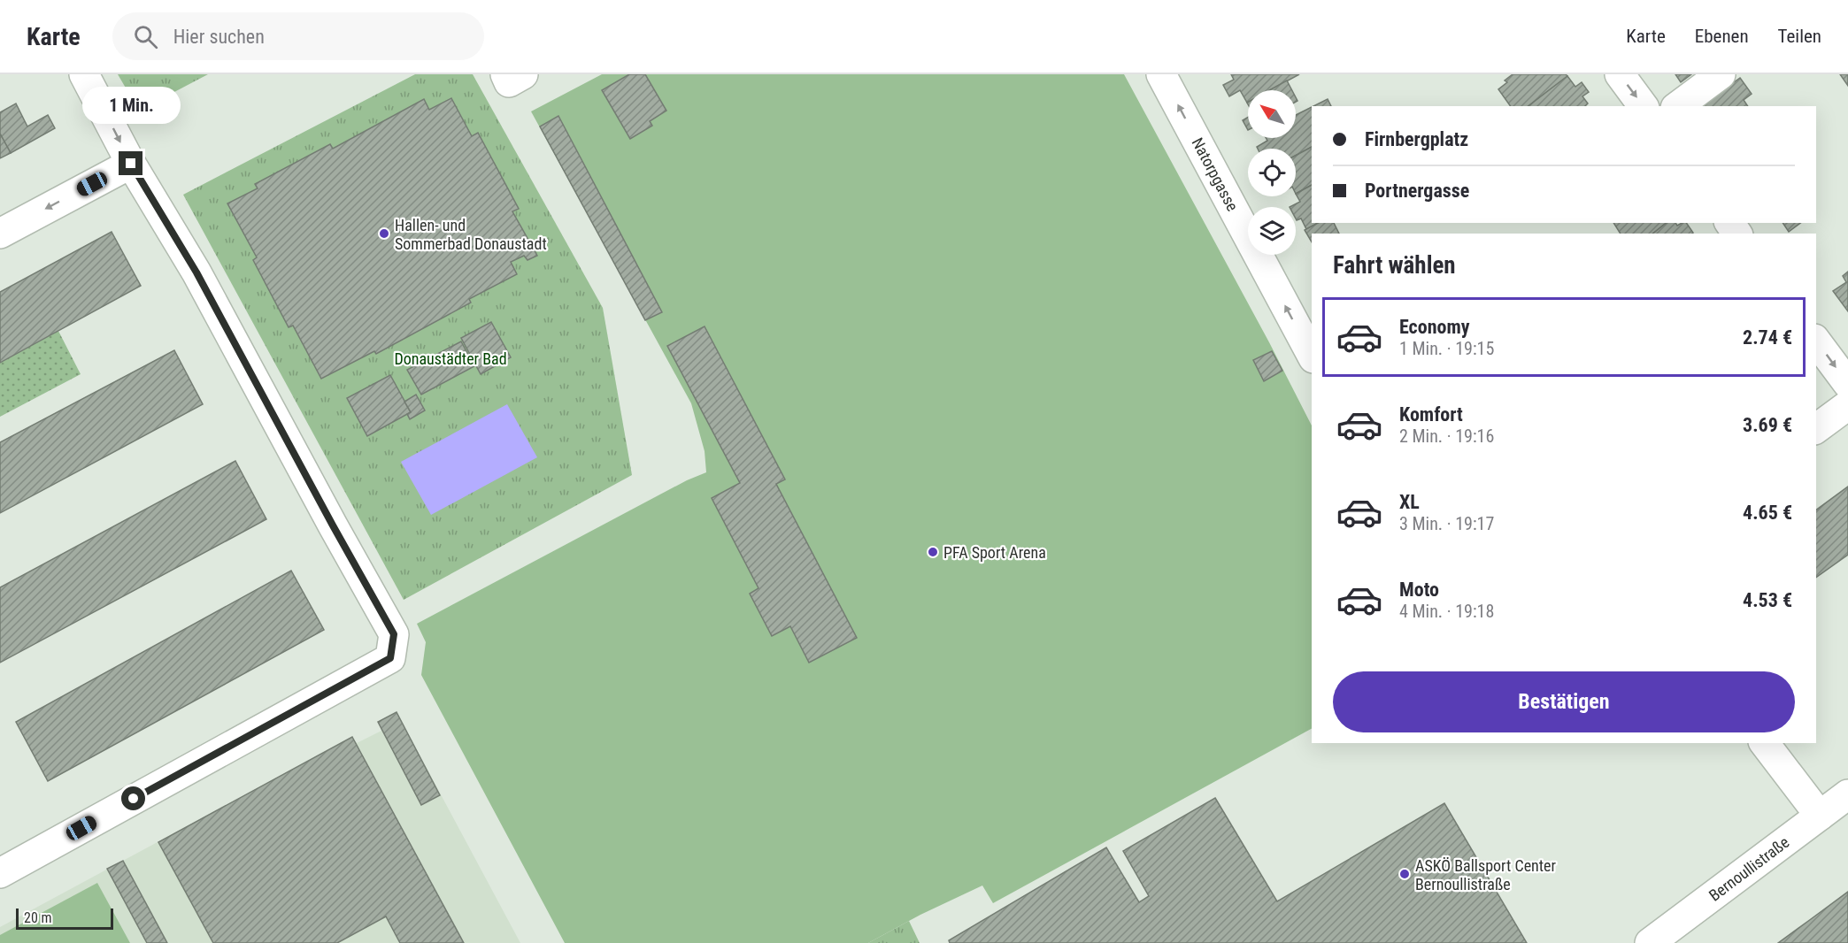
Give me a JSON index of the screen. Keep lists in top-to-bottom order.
{
  "streets": {
    "street": ["Natorpgasse", "Bernoullistraße"]
  },
  "one_way": ["Natorpgasse"],
  "parks": ["Donaustädter Bad"],
  "places": ["Hallen- und Sommerbad Donaustadt", "PFA Sport Arena", "ASKÖ Ballsport Center Bernoullistraße"],
  "scale_bar": "20 m",
  "north": "top left",
  "page": {
    "header": "Karte",
    "search": "Hier suchen",
    "nav": ["Karte", "Ebenen", "Teilen"],
    "bubble": "1 Min.",
    "banner": ["Firnbergplatz", "Portnergasse"],
    "heading": "Fahrt wählen",
    "list": [
      {
        "name": "Economy",
        "note": "1 Min. · 19:15",
        "value": "2.74 €"
      },
      {
        "name": "Komfort",
        "note": "2 Min. · 19:16",
        "value": "3.69 €"
      },
      {
        "name": "XL",
        "note": "3 Min. · 19:17",
        "value": "4.65 €"
      },
      {
        "name": "Moto",
        "note": "4 Min. · 19:18",
        "value": "4.53 €"
      }
    ],
    "buttons": "Bestätigen",
    "scale": "20 m"
  }
}
